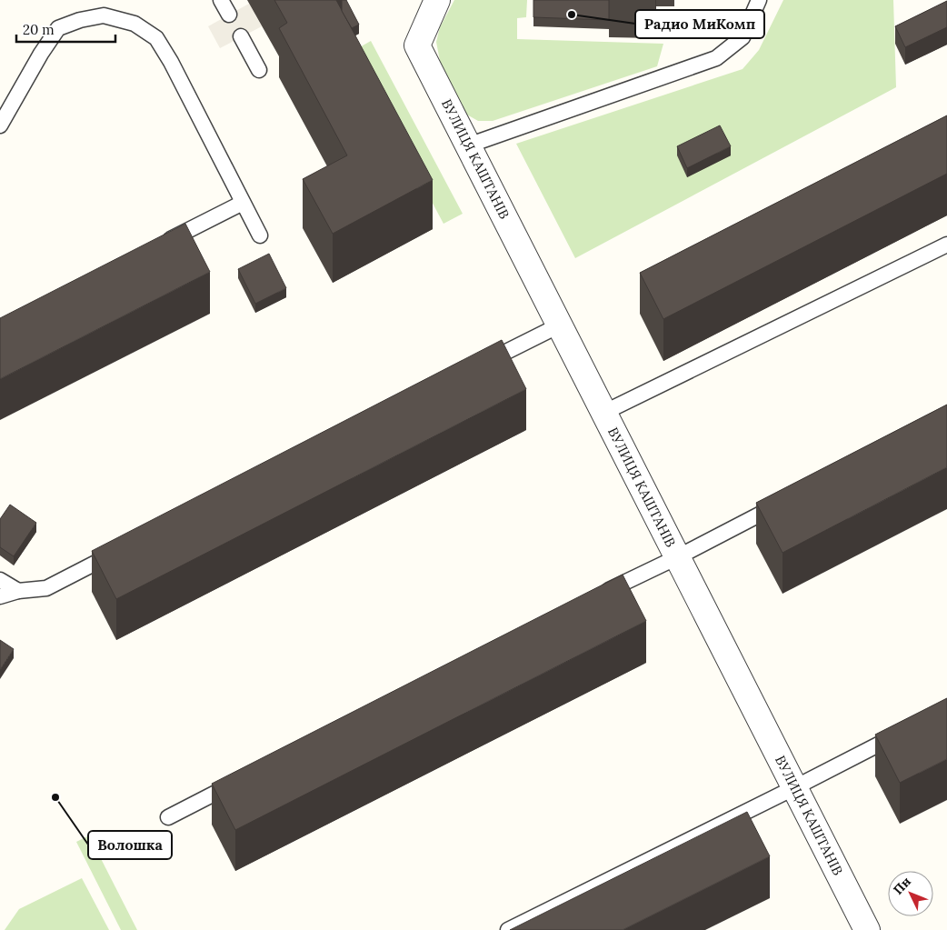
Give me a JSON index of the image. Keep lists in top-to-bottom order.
{
  "streets": {
    "street": ["ВУЛИЦЯ КАШТАНІВ"]
  },
  "places": ["Радио МиКомп", "Волошка"],
  "scale_bar": "20 m",
  "north": "top left"
}
